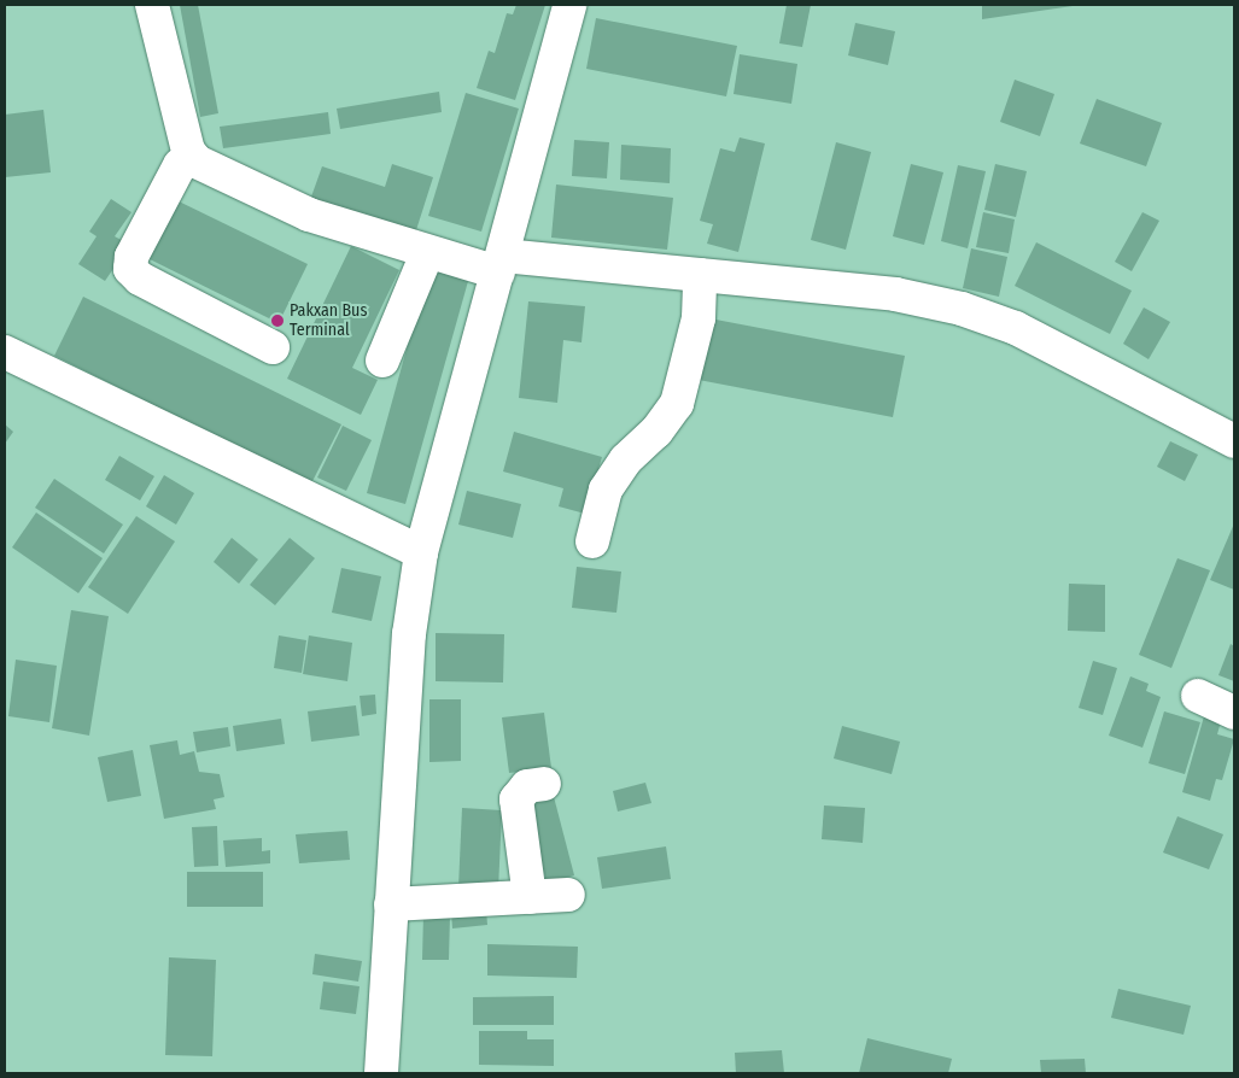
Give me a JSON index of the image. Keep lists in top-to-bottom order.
{
  "places": ["Pakxan Bus Terminal"]
}
